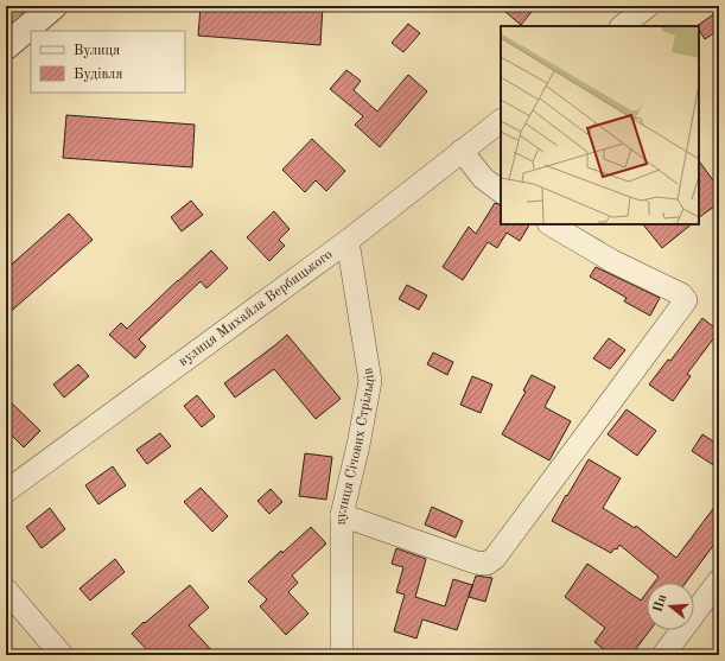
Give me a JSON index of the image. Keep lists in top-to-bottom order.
{
  "streets": {
    "street": ["вулиця Михайла Вербицького", "вулиця Січових Стрільців"]
  },
  "crossings": [
    ["вулиця Михайла Вербицького", "вулиця Січових Стрільців"]
  ],
  "legend": ["Вулиця", "Будівля"],
  "north": "left"
}
